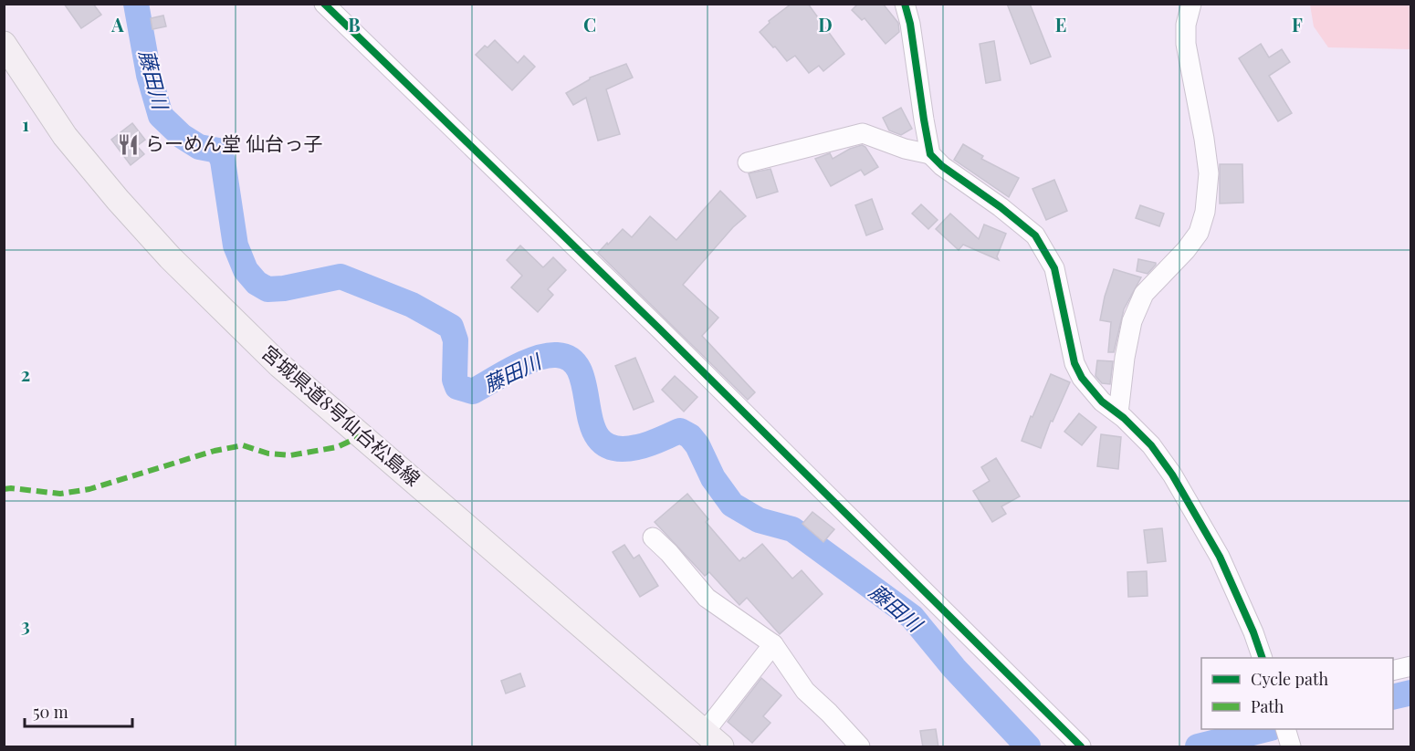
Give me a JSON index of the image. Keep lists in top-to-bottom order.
{
  "streets": {
    "main road": ["宮城県道8号仙台松島線"]
  },
  "water": ["藤田川"],
  "places": {
    "restaurant": ["らーめん堂 仙台っ子"]
  },
  "legend": ["Cycle path", "Path"],
  "scale_bar": "50 m",
  "grid": {
    "columns": [
      "A",
      "B",
      "C",
      "D",
      "E",
      "F"
    ],
    "rows": ["1", "2", "3"]
  }
}
